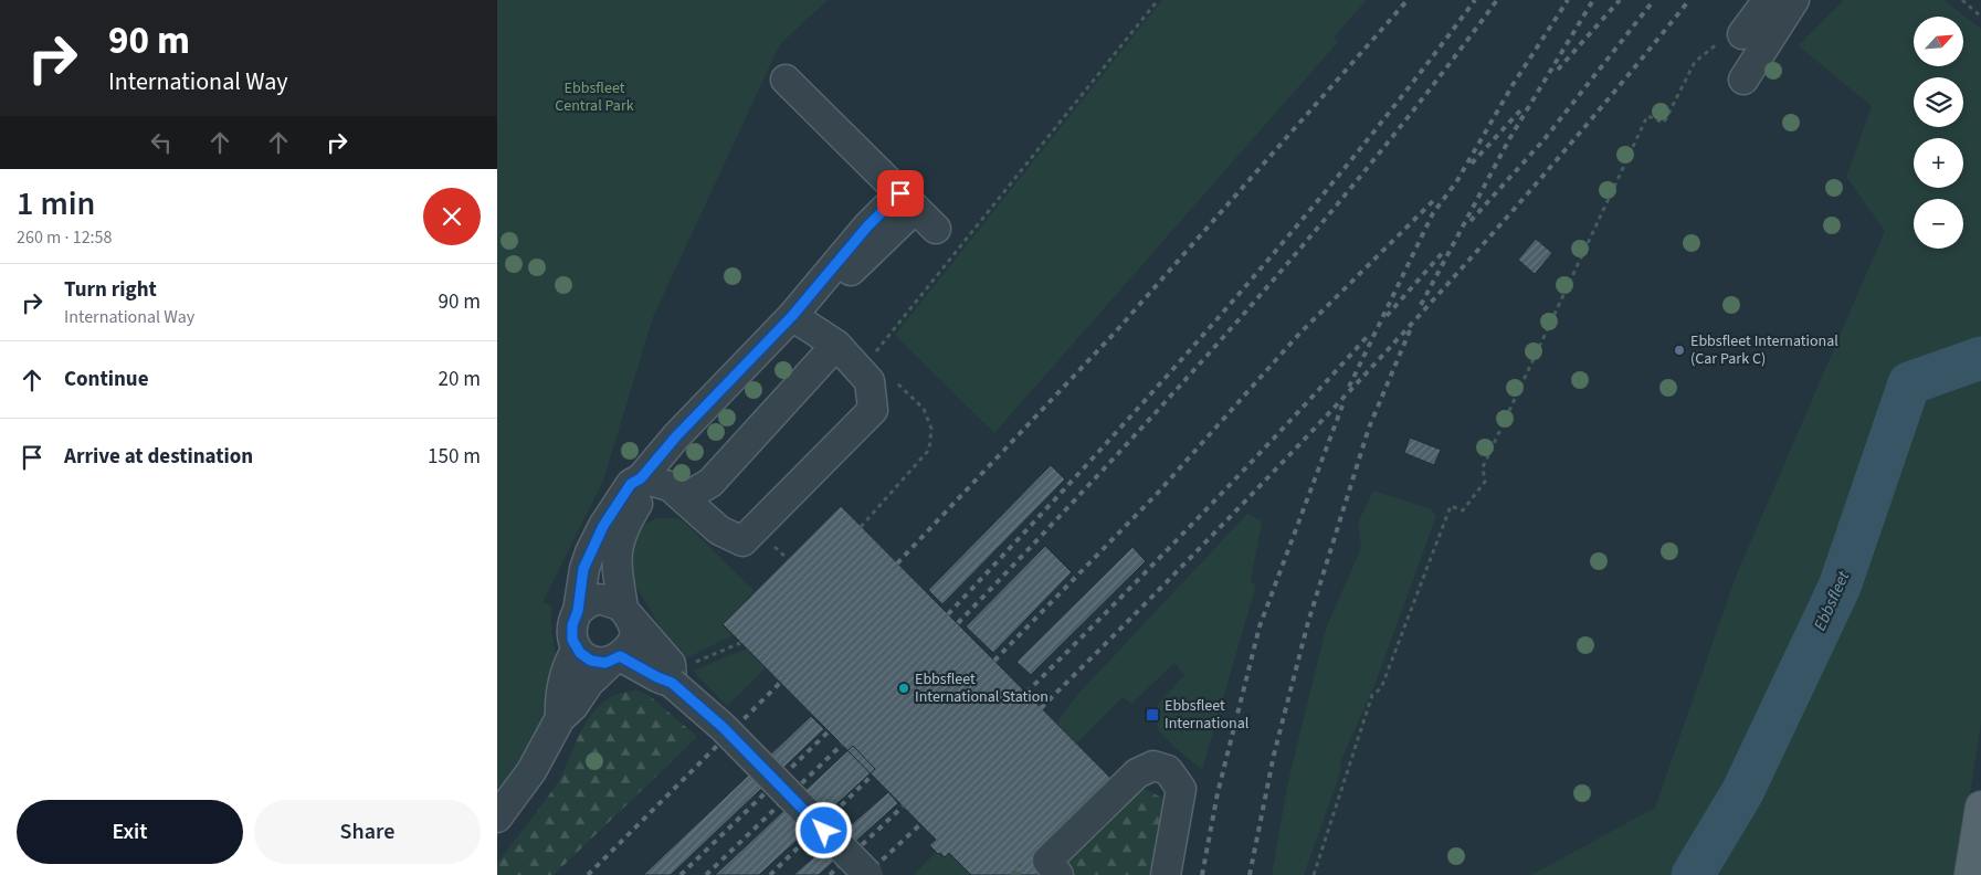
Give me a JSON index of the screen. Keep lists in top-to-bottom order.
{
  "water": ["Ebbsfleet"],
  "parks": ["Ebbsfleet Central Park"],
  "places": {
    "other": ["Ebbsfleet International (Car Park C)", "Ebbsfleet International Station"],
    "transit": ["Ebbsfleet International"]
  },
  "north": "top right",
  "page": {
    "turn": ["90 m", "International Way"],
    "map_buttons": ["+", "−"],
    "heading": ["1 min", "260 m · 12:58"],
    "list": [
      {
        "name": "Turn right",
        "note": "International Way",
        "value": "90 m"
      },
      {
        "name": "Continue",
        "value": "20 m"
      },
      {
        "name": "Arrive at destination",
        "value": "150 m"
      }
    ],
    "buttons": ["Exit", "Share"]
  }
}
